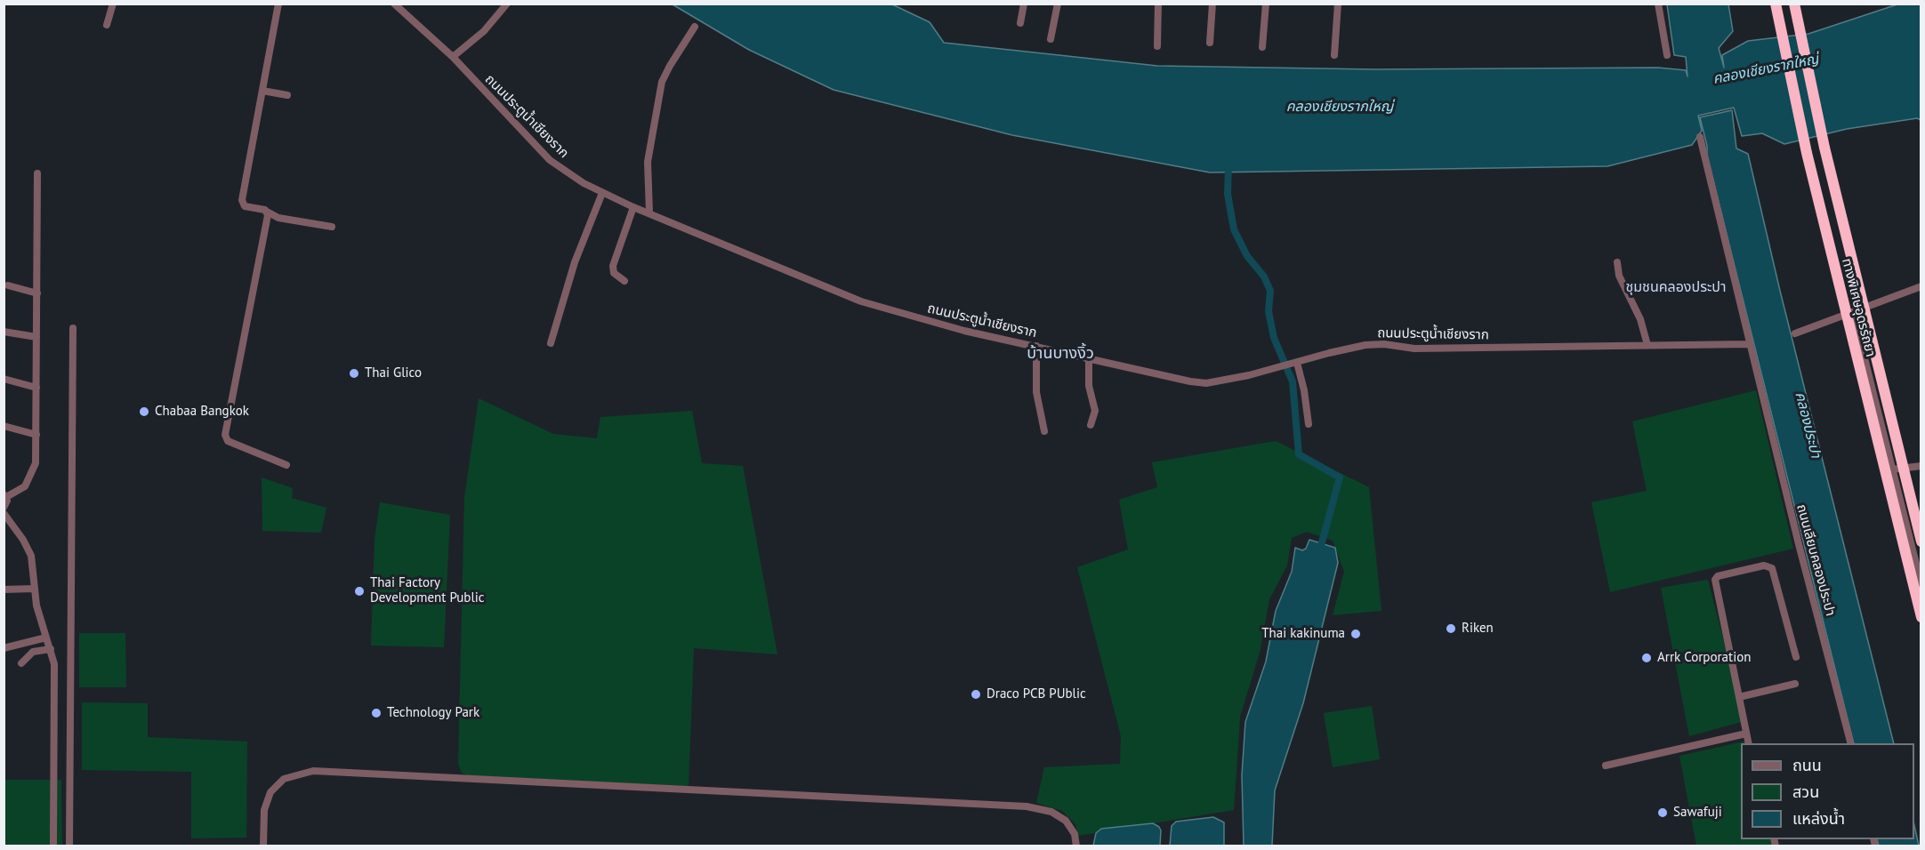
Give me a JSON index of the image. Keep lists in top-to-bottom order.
{
  "streets": {
    "highway": ["ทางพิเศษอุดรรัถยา"],
    "street": ["ถนนประตูน้ำเชียงราก", "ถนนเลียบคลองประปา"]
  },
  "crossings": [
    ["ถนนประตูน้ำเชียงราก", "ถนนเลียบคลองประปา"]
  ],
  "districts": ["ชุมชนคลองประปา", "บ้านบางงิ้ว"],
  "water": ["คลองเชียงรากใหญ่", "คลองประปา"],
  "places": [
    "Thai Glico",
    "Chabaa Bangkok",
    "Thai Factory Development Public",
    "Riken",
    "Thai kakinuma",
    "Arrk Corporation",
    "Draco PCB PUblic",
    "Technology Park",
    "Sawafuji"
  ],
  "legend": ["ถนน", "สวน", "แหล่งน้ำ"]
}
